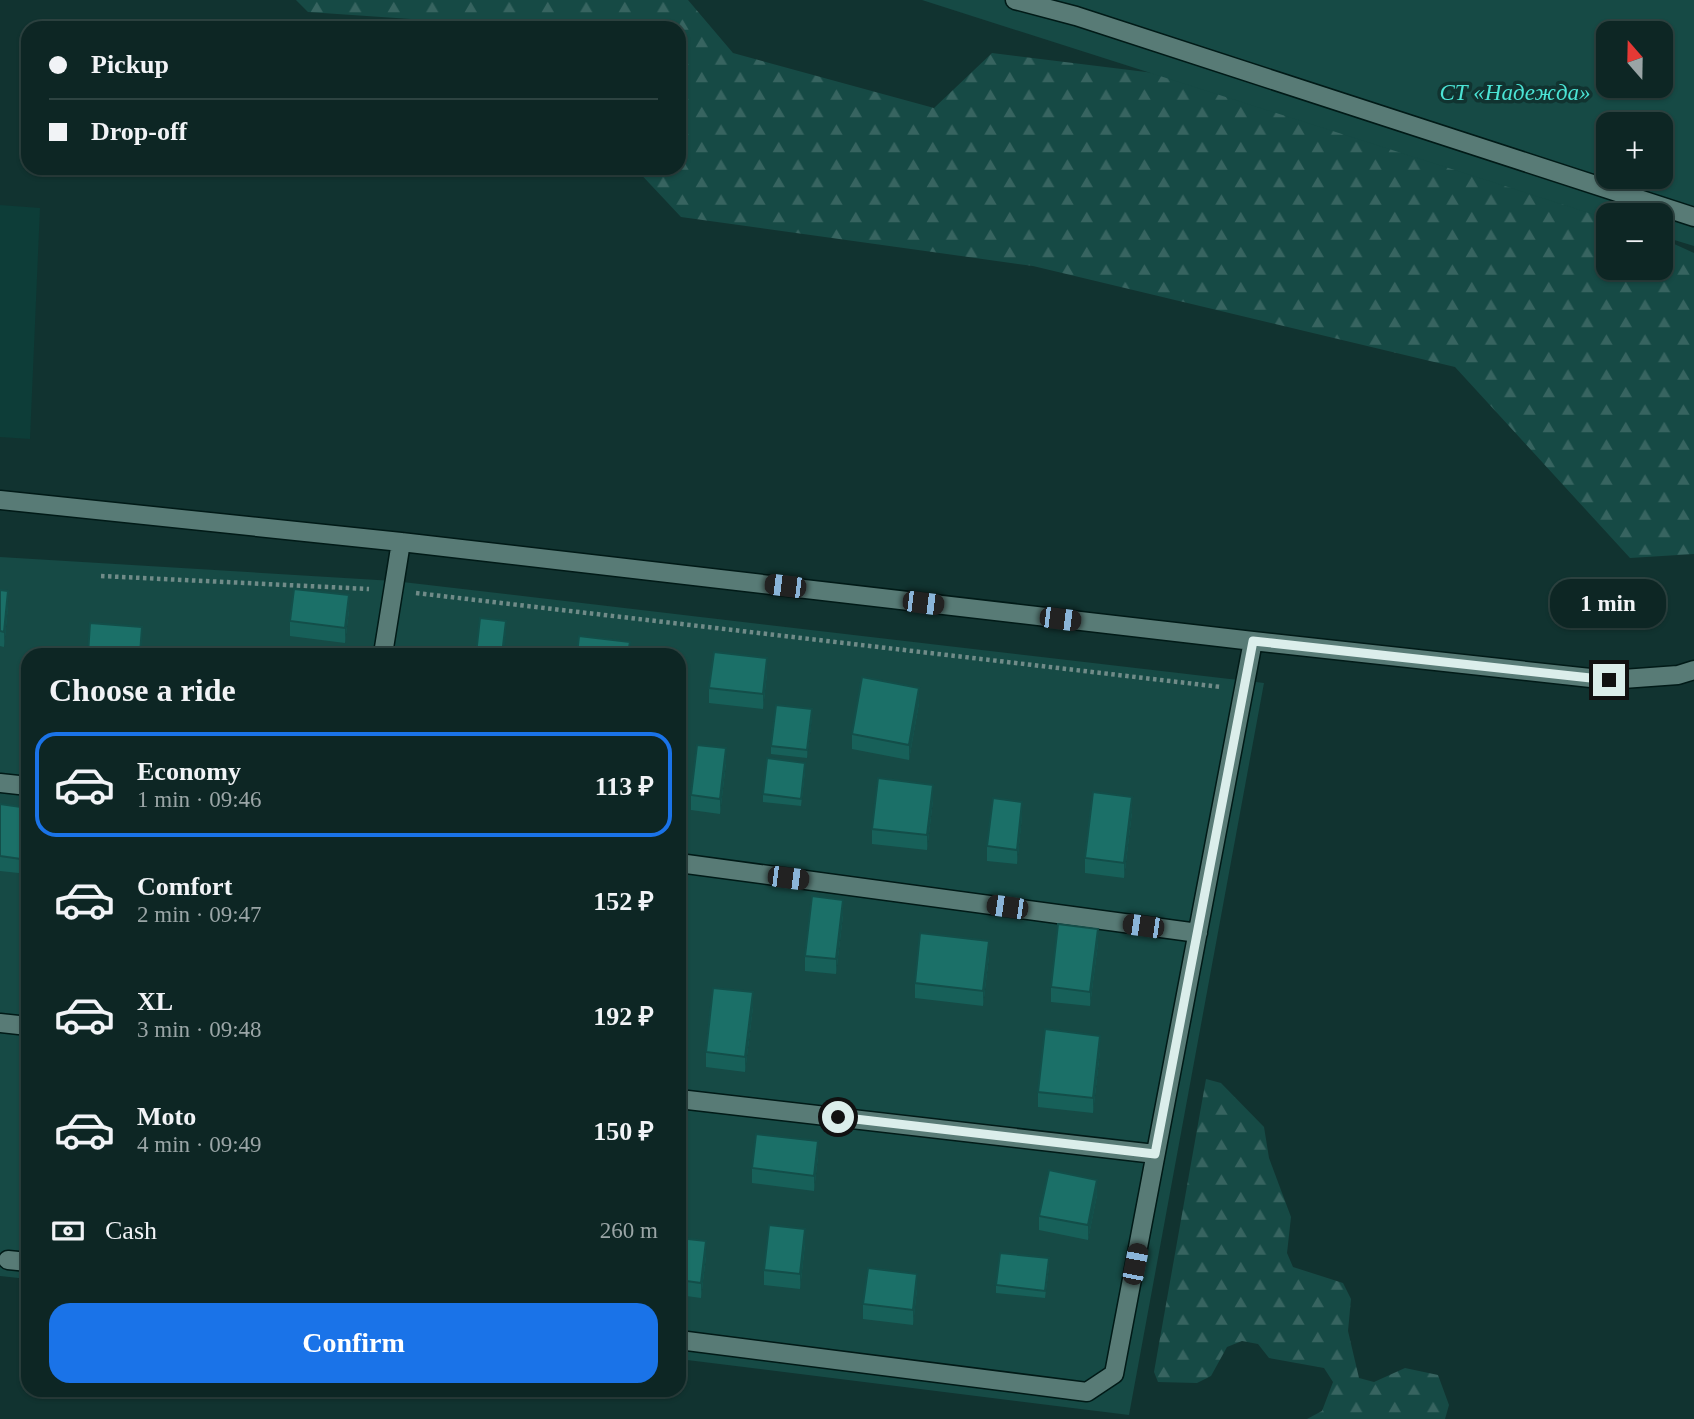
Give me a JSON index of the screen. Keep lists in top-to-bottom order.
{
  "parks": ["СТ «Надежда»"],
  "north": "top",
  "page": {
    "map_buttons": ["+", "−"],
    "banner": ["Pickup", "Drop-off"],
    "bubble": "1 min",
    "heading": "Choose a ride",
    "list": [
      {
        "name": "Economy",
        "note": "1 min · 09:46",
        "value": "113 ₽"
      },
      {
        "name": "Comfort",
        "note": "2 min · 09:47",
        "value": "152 ₽"
      },
      {
        "name": "XL",
        "note": "3 min · 09:48",
        "value": "192 ₽"
      },
      {
        "name": "Moto",
        "note": "4 min · 09:49",
        "value": "150 ₽"
      }
    ],
    "pay": ["Cash", "260 m"],
    "buttons": "Confirm"
  }
}
